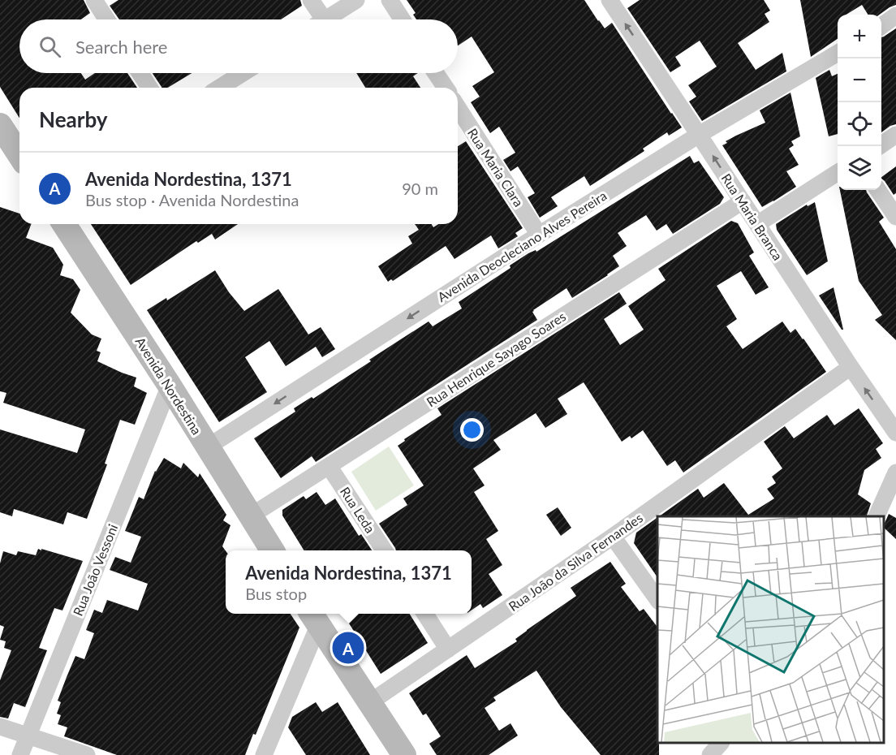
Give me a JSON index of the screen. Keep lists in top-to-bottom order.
{
  "streets": {
    "main road": ["Avenida Nordestina"],
    "street": [
      "Rua Maria Clara",
      "Rua Maria Branca",
      "Avenida Deocleciano Alves Pereira",
      "Rua Henrique Sayago Soares",
      "Rua Leda",
      "Rua João da Silva Fernandes",
      "Rua João Vessoni"
    ]
  },
  "crossings": [
    ["Rua Maria Clara", "Avenida Deocleciano Alves Pereira"],
    ["Rua Maria Branca", "Avenida Deocleciano Alves Pereira"],
    ["Rua Maria Branca", "Rua Henrique Sayago Soares"],
    ["Rua Maria Branca", "Rua João da Silva Fernandes"],
    ["Avenida Deocleciano Alves Pereira", "Avenida Nordestina"],
    ["Rua Henrique Sayago Soares", "Avenida Nordestina"],
    ["Rua Henrique Sayago Soares", "Rua Leda"],
    ["Avenida Nordestina", "Rua João Vessoni"]
  ],
  "one_way": ["Rua Maria Branca", "Avenida Deocleciano Alves Pereira"],
  "page": {
    "map_buttons": ["+", "−"],
    "search": "Search here",
    "heading": "Nearby",
    "list": [
      {
        "mark": "A",
        "name": "Avenida Nordestina, 1371",
        "note": "Bus stop · Avenida Nordestina",
        "value": "90 m"
      }
    ],
    "popup": ["Avenida Nordestina, 1371", "Bus stop"],
    "pins": "A"
  }
}
